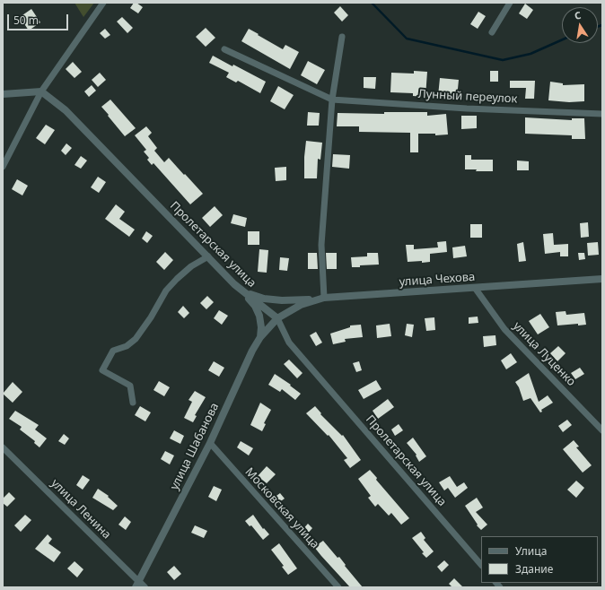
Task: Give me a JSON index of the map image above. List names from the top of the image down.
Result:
{
  "streets": {
    "street": [
      "Лунный переулок",
      "Пролетарская улица",
      "улица Чехова",
      "улица Луценко",
      "улица Шабанова",
      "Московская улица",
      "улица Ленина"
    ]
  },
  "crossings": [
    ["Пролетарская улица", "улица Чехова"],
    ["Пролетарская улица", "улица Шабанова"],
    ["улица Чехова", "улица Луценко"],
    ["улица Чехова", "улица Шабанова"],
    ["улица Шабанова", "Московская улица"],
    ["улица Шабанова", "улица Ленина"]
  ],
  "legend": ["Улица", "Здание"],
  "scale_bar": "50 m",
  "north": "top"
}
